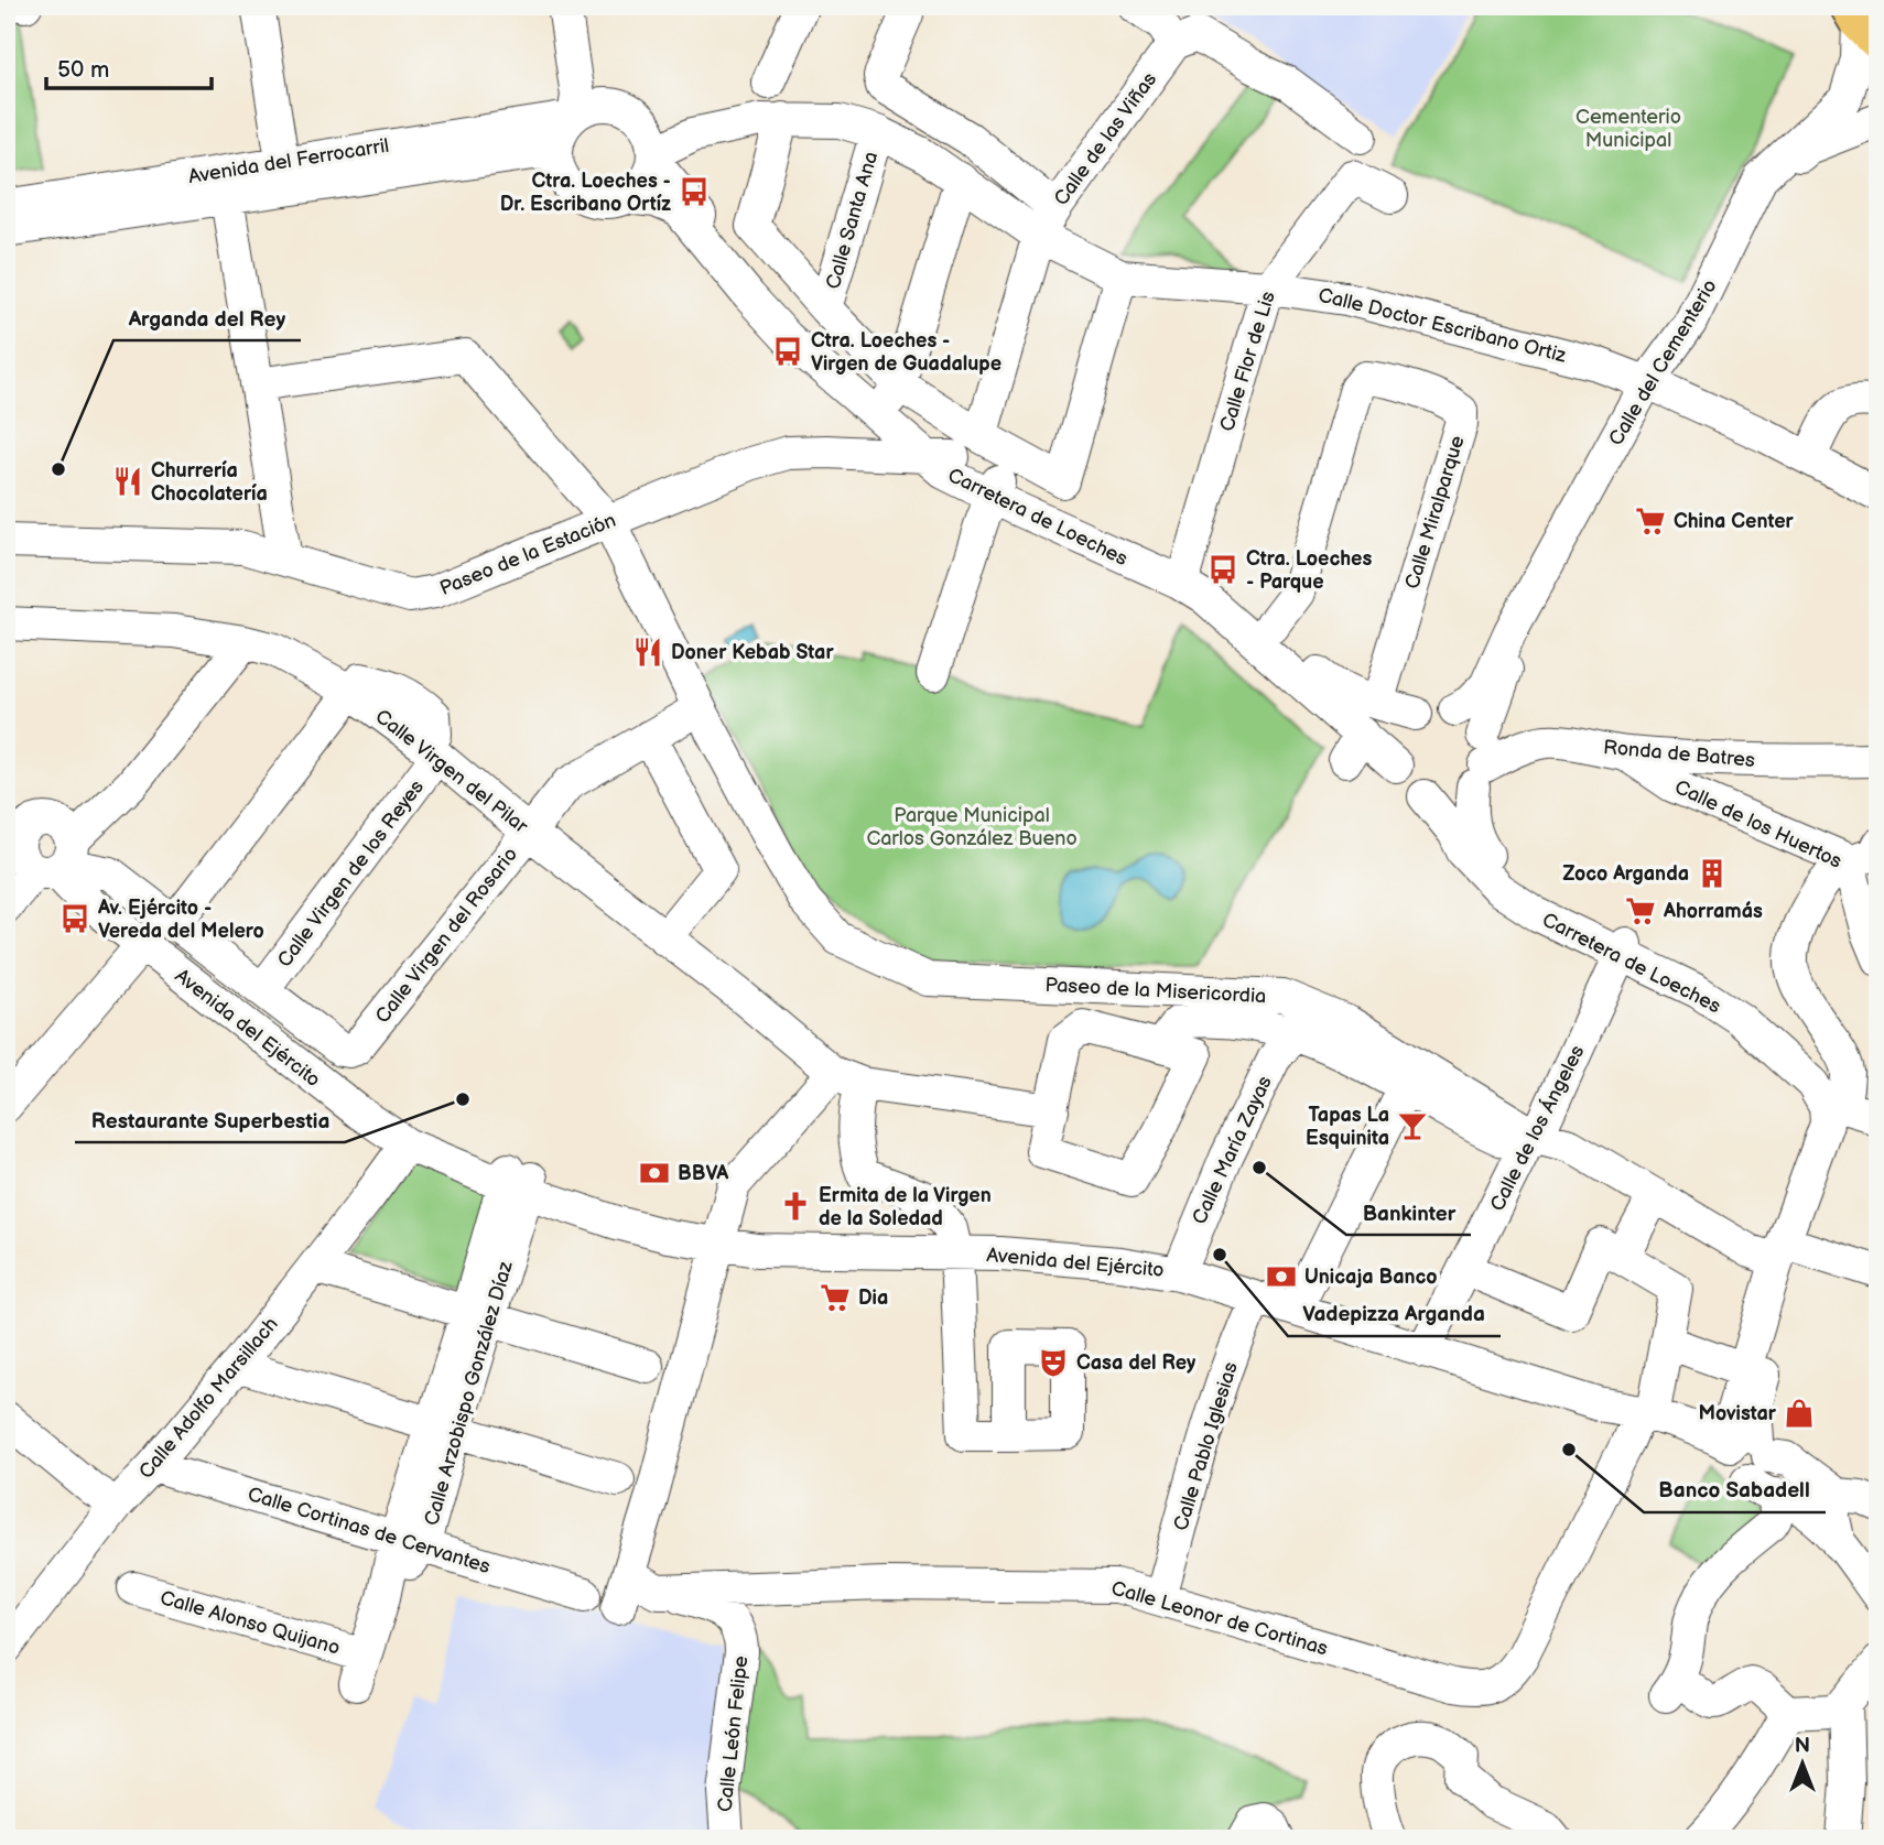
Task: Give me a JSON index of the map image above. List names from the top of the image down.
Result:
{
  "streets": {
    "street": [
      "Calle de las Viñas",
      "Avenida del Ferrocarril",
      "Calle Santa Ana",
      "Calle Doctor Escribano Ortiz",
      "Calle Flor de Lis",
      "Calle del Cementerio",
      "Calle Miralparque",
      "Carretera de Loeches",
      "Paseo de la Estación",
      "Ronda de Batres",
      "Calle Virgen del Pilar",
      "Calle de los Huertos",
      "Calle Virgen de los Reyes",
      "Calle Virgen del Rosario",
      "Paseo de la Misericordia",
      "Avenida del Ejército",
      "Calle de los Ángeles",
      "Calle María Zayas",
      "Calle Arzobispo González Díaz",
      "Calle Adolfo Marsillach",
      "Calle Pablo Iglesias",
      "Calle Cortinas de Cervantes",
      "Calle Leonor de Cortinas",
      "Calle Alonso Quijano",
      "Calle León Felipe"
    ]
  },
  "crossings": [
    ["Calle de las Viñas", "Calle Doctor Escribano Ortiz"],
    ["Calle de las Viñas", "Carretera de Loeches"],
    ["Avenida del Ferrocarril", "Calle Doctor Escribano Ortiz"],
    ["Avenida del Ferrocarril", "Carretera de Loeches"],
    ["Calle Santa Ana", "Calle Doctor Escribano Ortiz"],
    ["Calle Santa Ana", "Carretera de Loeches"],
    ["Calle Doctor Escribano Ortiz", "Calle Flor de Lis"],
    ["Calle Doctor Escribano Ortiz", "Calle del Cementerio"],
    ["Calle Doctor Escribano Ortiz", "Carretera de Loeches"],
    ["Calle Flor de Lis", "Carretera de Loeches"],
    ["Calle del Cementerio", "Carretera de Loeches"],
    ["Calle del Cementerio", "Ronda de Batres"],
    ["Calle Miralparque", "Carretera de Loeches"],
    ["Carretera de Loeches", "Paseo de la Estación"],
    ["Carretera de Loeches", "Ronda de Batres"],
    ["Carretera de Loeches", "Paseo de la Misericordia"],
    ["Carretera de Loeches", "Avenida del Ejército"],
    ["Carretera de Loeches", "Calle de los Ángeles"],
    ["Paseo de la Estación", "Paseo de la Misericordia"],
    ["Ronda de Batres", "Calle de los Huertos"],
    ["Calle Virgen del Pilar", "Calle Virgen de los Reyes"],
    ["Calle Virgen del Pilar", "Calle Virgen del Rosario"],
    ["Calle Virgen de los Reyes", "Calle Virgen del Rosario"],
    ["Calle Virgen del Rosario", "Paseo de la Misericordia"],
    ["Paseo de la Misericordia", "Calle de los Ángeles"],
    ["Paseo de la Misericordia", "Calle María Zayas"],
    ["Avenida del Ejército", "Calle de los Ángeles"],
    ["Avenida del Ejército", "Calle María Zayas"],
    ["Avenida del Ejército", "Calle Arzobispo González Díaz"],
    ["Avenida del Ejército", "Calle Adolfo Marsillach"],
    ["Avenida del Ejército", "Calle Pablo Iglesias"],
    ["Avenida del Ejército", "Calle Leonor de Cortinas"],
    ["Calle Arzobispo González Díaz", "Calle Cortinas de Cervantes"],
    ["Calle Arzobispo González Díaz", "Calle Alonso Quijano"],
    ["Calle Adolfo Marsillach", "Calle Cortinas de Cervantes"],
    ["Calle Pablo Iglesias", "Calle Leonor de Cortinas"],
    ["Calle Leonor de Cortinas", "Calle León Felipe"]
  ],
  "parks": ["Cementerio Municipal", "Parque Municipal Carlos González Bueno"],
  "places": {
    "bus stop": [
      "Ctra. Loeches - Dr. Escribano Ortíz",
      "Ctra. Loeches - Virgen de Guadalupe",
      "Ctra. Loeches - Parque",
      "Av. Ejército - Vereda del Melero"
    ],
    "other": [
      "Arganda del Rey",
      "Restaurante Superbestia",
      "Bankinter",
      "Vadepizza Arganda",
      "Banco Sabadell"
    ],
    "restaurant": ["Churrería Chocolatería", "Doner Kebab Star"],
    "supermarket": ["China Center", "Ahorramás", "Dia"],
    "building": ["Zoco Arganda"],
    "bar": ["Tapas La Esquinita"],
    "bank": ["BBVA", "Unicaja Banco"],
    "church": ["Ermita de la Virgen de la Soledad"],
    "theatre": ["Casa del Rey"],
    "shop": ["Movistar"]
  },
  "scale_bar": "50 m",
  "north": "top"
}
